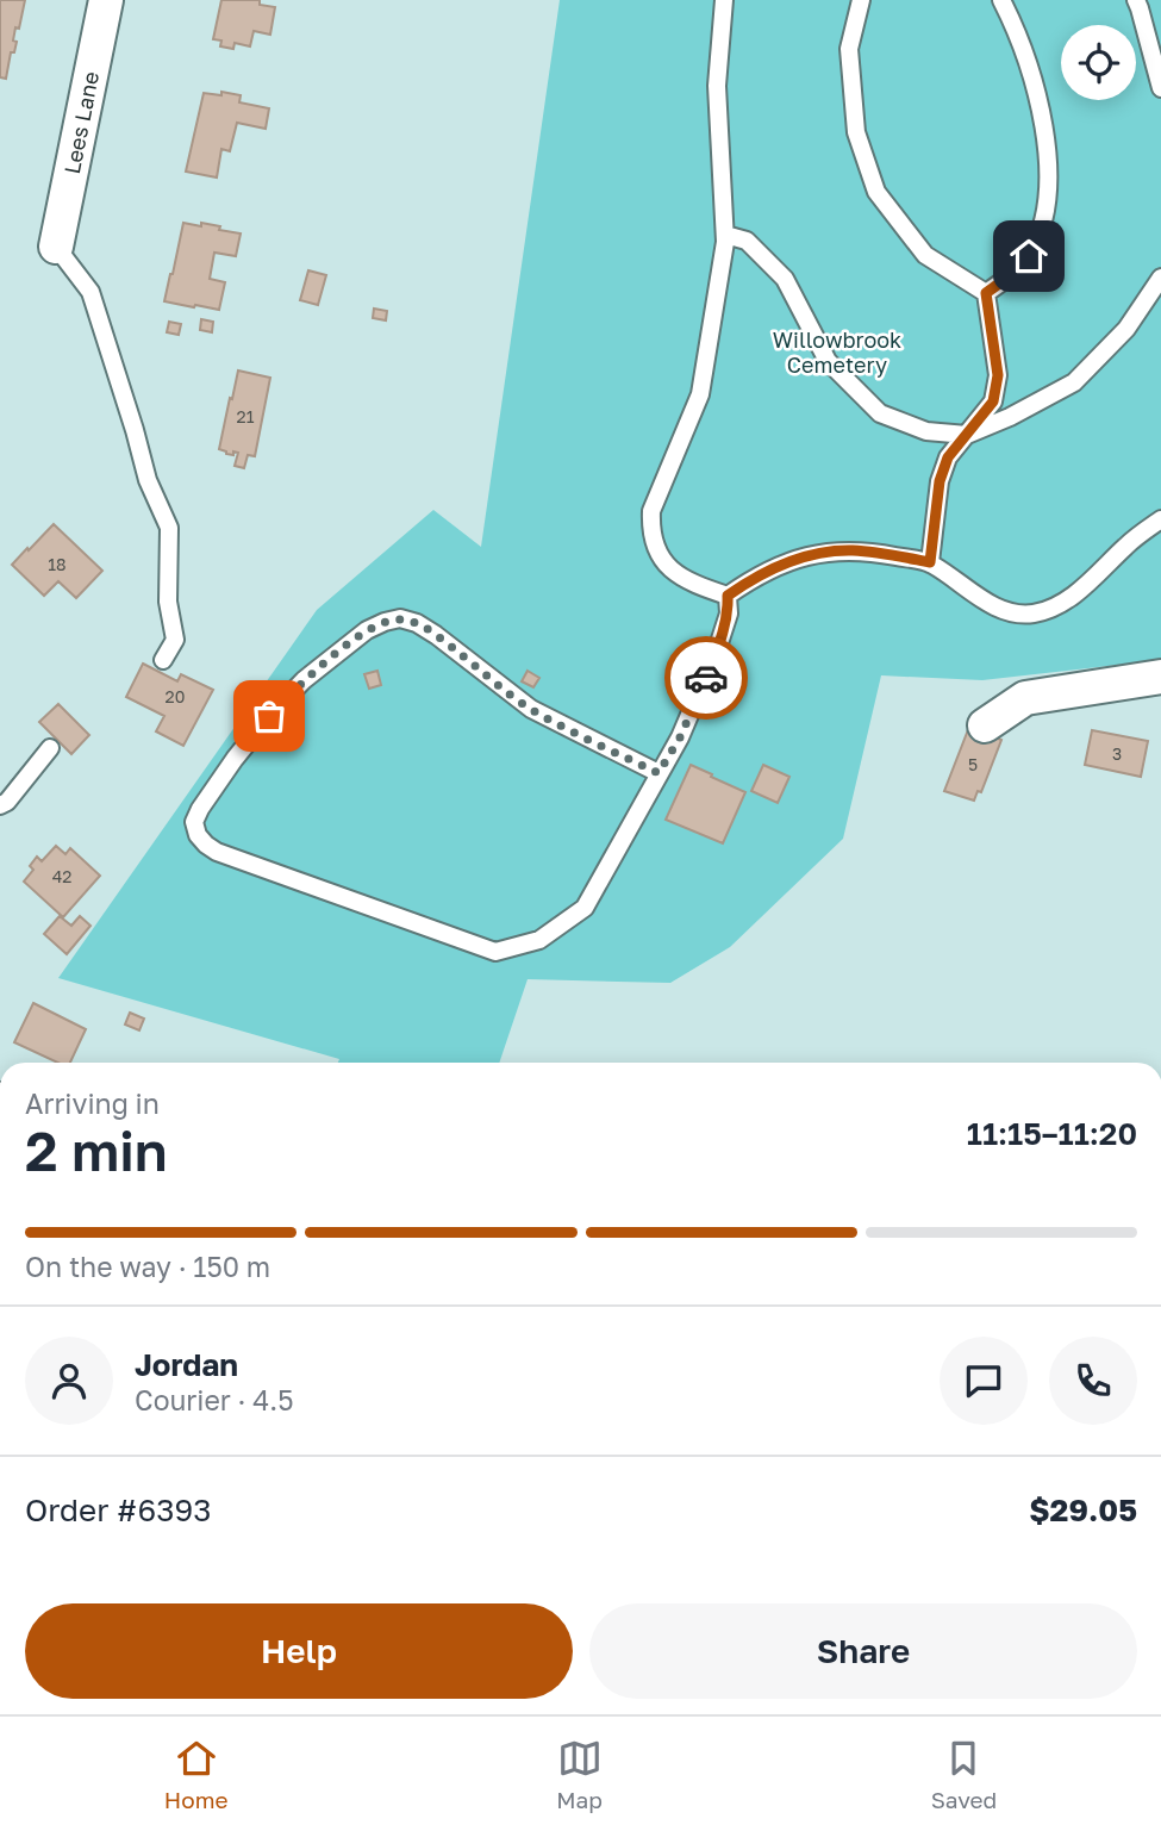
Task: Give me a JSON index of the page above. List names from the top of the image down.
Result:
{
  "streets": {
    "street": ["Lees Lane"]
  },
  "parks": ["Willowbrook Cemetery"],
  "house_numbers": [
    "21",
    "18",
    "20",
    "3",
    "5",
    "42"
  ],
  "page": {
    "heading": ["2 min", "Arriving in", "11:15–11:20"],
    "panel": [
      "Jordan",
      "Courier · 4.5",
      "Order #6393",
      "$29.05"
    ],
    "bar": "On the way · 150 m",
    "buttons": ["Help", "Share"],
    "tabs": ["Home", "Map", "Saved"]
  }
}
